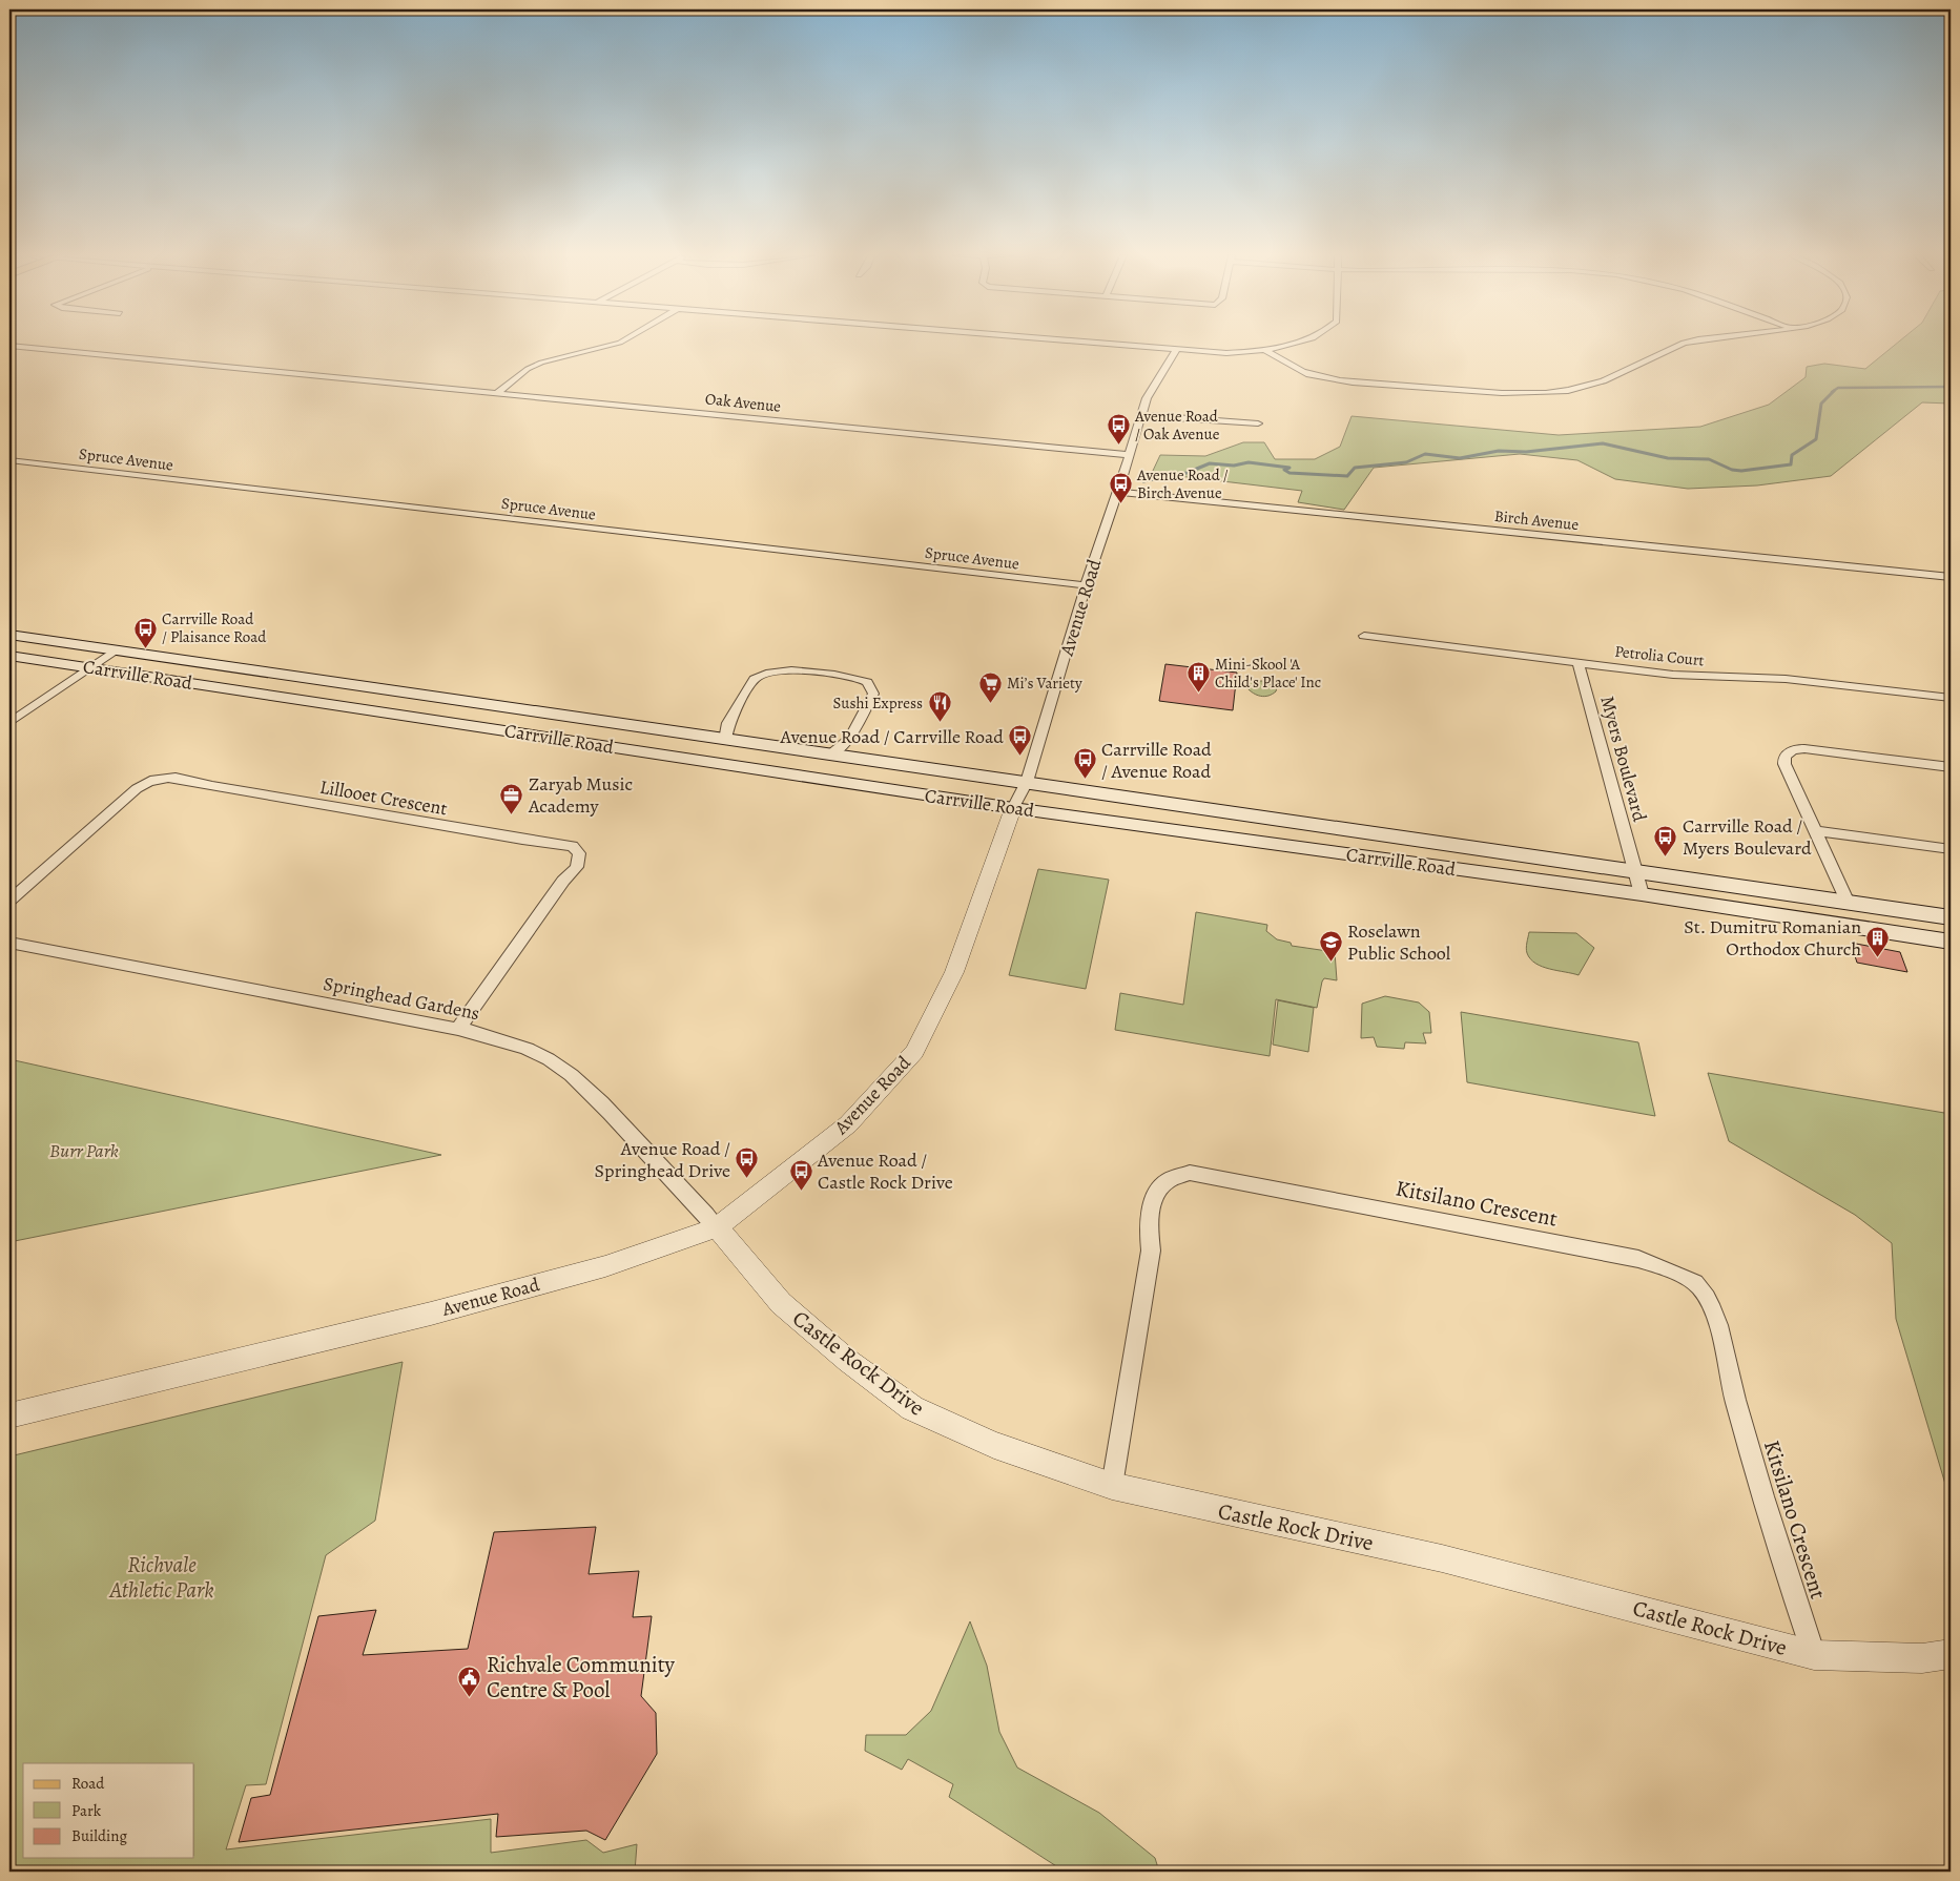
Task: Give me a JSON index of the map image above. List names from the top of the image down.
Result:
{
  "streets": {
    "main road": ["Carrville Road"],
    "street": [
      "Oak Avenue",
      "Spruce Avenue",
      "Birch Avenue",
      "Avenue Road",
      "Petrolia Court",
      "Myers Boulevard",
      "Lillooet Crescent",
      "Springhead Gardens",
      "Kitsilano Crescent",
      "Castle Rock Drive"
    ]
  },
  "crossings": [
    ["Oak Avenue", "Avenue Road"],
    ["Spruce Avenue", "Avenue Road"],
    ["Birch Avenue", "Avenue Road"],
    ["Avenue Road", "Carrville Road"],
    ["Avenue Road", "Springhead Gardens"],
    ["Avenue Road", "Castle Rock Drive"],
    ["Petrolia Court", "Myers Boulevard"],
    ["Carrville Road", "Myers Boulevard"],
    ["Lillooet Crescent", "Springhead Gardens"],
    ["Springhead Gardens", "Castle Rock Drive"],
    ["Kitsilano Crescent", "Castle Rock Drive"]
  ],
  "parks": ["Burr Park", "Richvale Athletic Park"],
  "places": {
    "bus stop": [
      "Avenue Road / Oak Avenue",
      "Avenue Road / Birch Avenue",
      "Carrville Road / Plaisance Road",
      "Avenue Road / Carrville Road",
      "Carrville Road / Avenue Road",
      "Carrville Road / Myers Boulevard",
      "Avenue Road / Springhead Drive",
      "Avenue Road / Castle Rock Drive"
    ],
    "building": ["Mini-Skool 'A Child's Place' Inc", "St. Dumitru Romanian Orthodox Church"],
    "supermarket": ["Mi’s Variety"],
    "restaurant": ["Sushi Express"],
    "office": ["Zaryab Music Academy"],
    "school or university": ["Roselawn Public School"],
    "public building": ["Richvale Community Centre & Pool"]
  },
  "legend": ["Road", "Park", "Building"]
}
